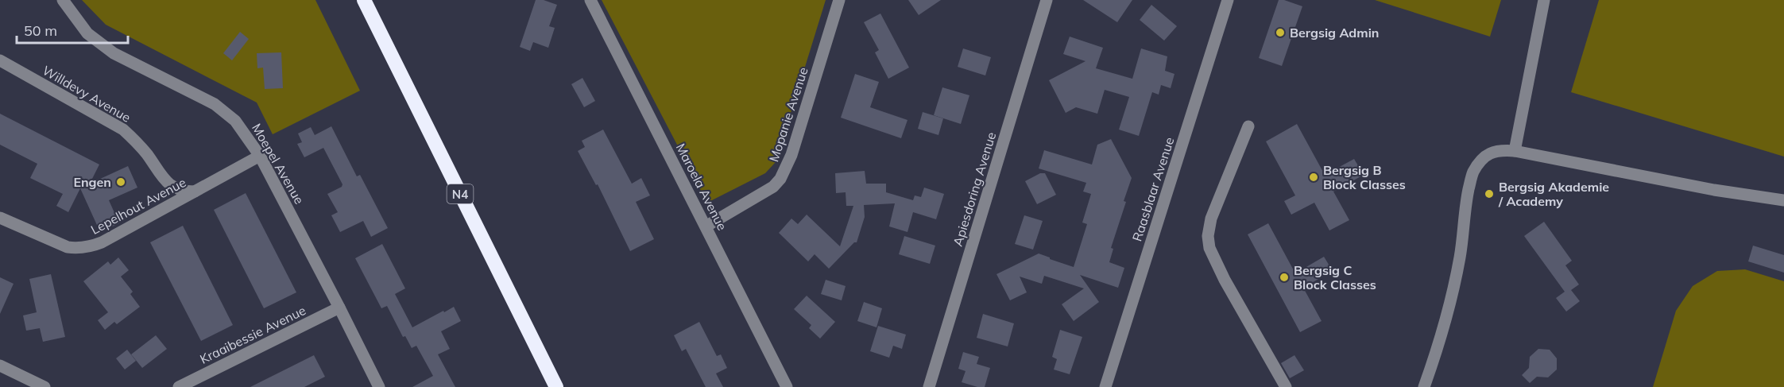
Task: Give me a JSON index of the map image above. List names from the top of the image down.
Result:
{
  "streets": {
    "highway": ["N4"],
    "street": [
      "Willdevy Avenue",
      "Mopanie Avenue",
      "Moepel Avenue",
      "Maroela Avenue",
      "Apiesdoring Avenue",
      "Raasblaar Avenue",
      "Lepelhout Avenue",
      "Kraaibessie Avenue"
    ]
  },
  "crossings": [
    ["Willdevy Avenue", "Lepelhout Avenue"],
    ["Mopanie Avenue", "Maroela Avenue"],
    ["Moepel Avenue", "Lepelhout Avenue"],
    ["Moepel Avenue", "Kraaibessie Avenue"]
  ],
  "places": [
    "Bergsig Admin",
    "Bergsig B Block Classes",
    "Engen",
    "Bergsig Akademie / Academy",
    "Bergsig C Block Classes"
  ],
  "scale_bar": "50 m"
}
